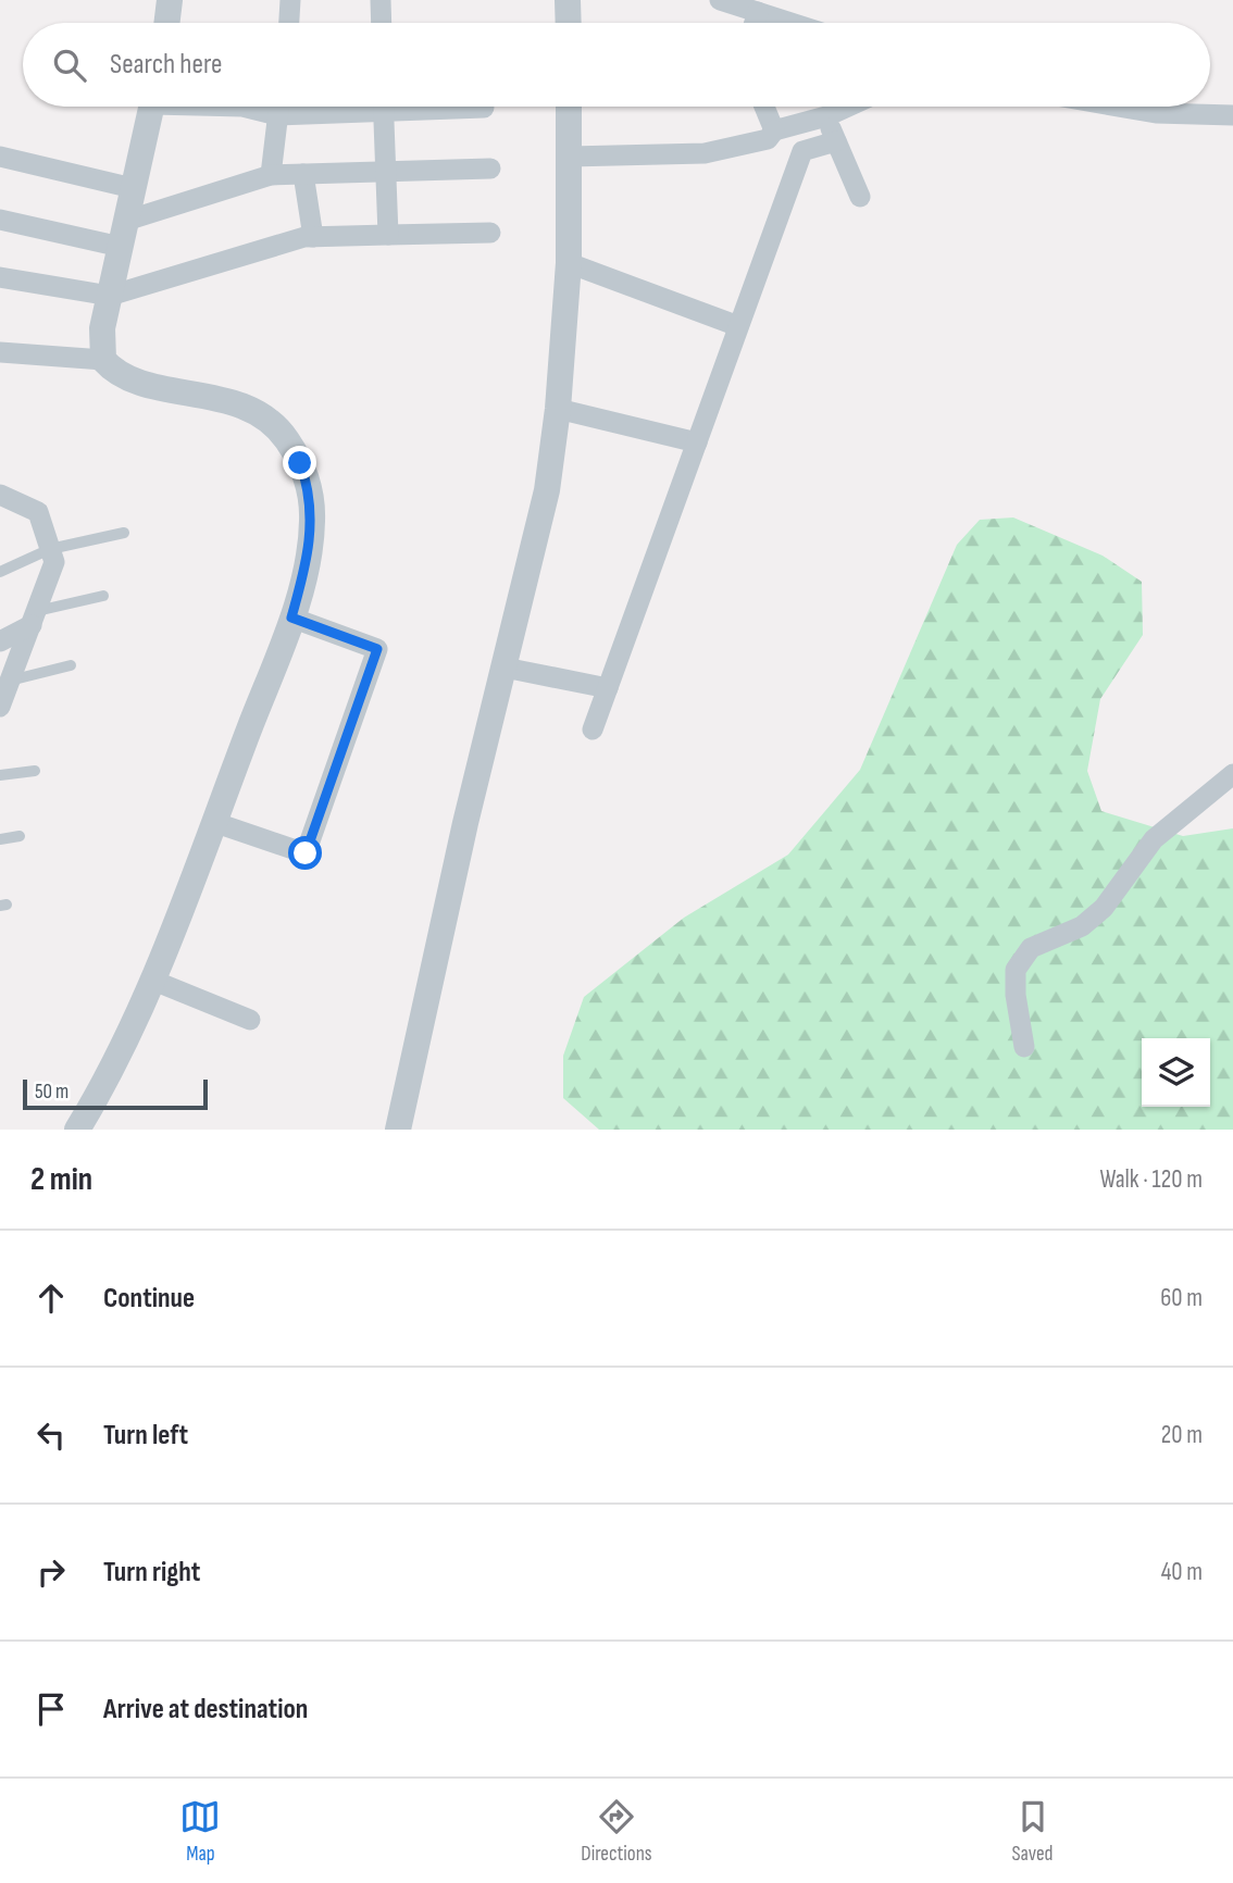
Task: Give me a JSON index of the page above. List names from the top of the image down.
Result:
{
  "scale_bar": "50 m",
  "page": {
    "search": "Search here",
    "scale": "50 m",
    "heading": ["2 min", "Walk · 120 m"],
    "list": [
      ["Continue", "60 m"],
      ["Turn left", "20 m"],
      ["Turn right", "40 m"],
      "Arrive at destination"
    ],
    "nav": ["Map", "Directions", "Saved"]
  }
}
